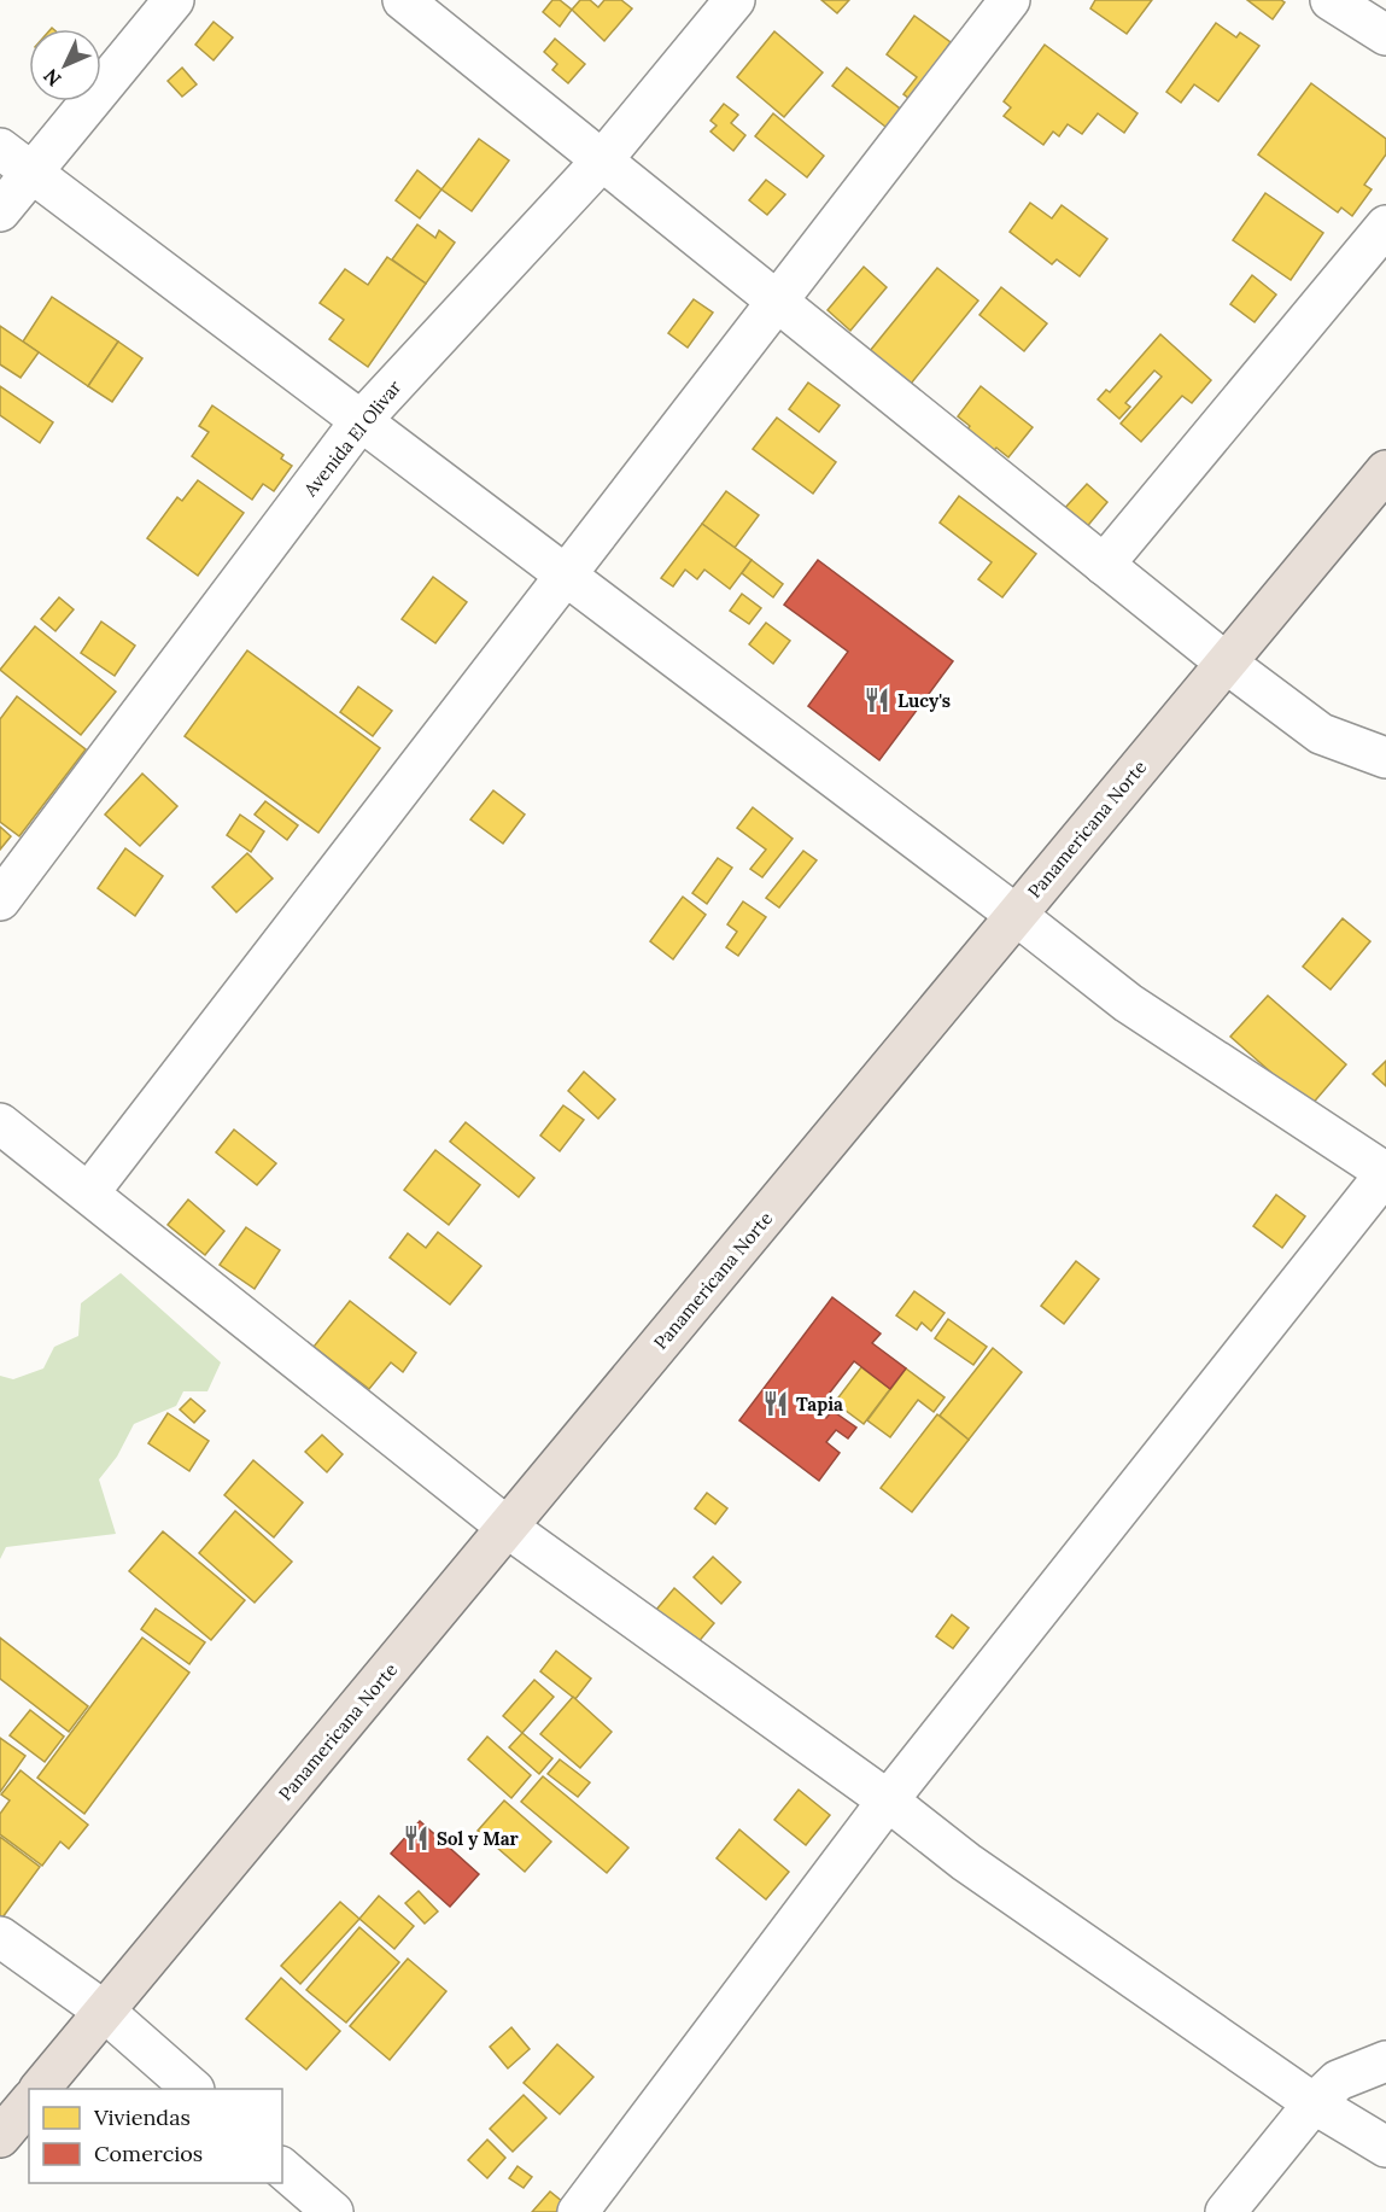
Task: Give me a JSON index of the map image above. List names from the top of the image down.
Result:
{
  "streets": {
    "highway": ["Panamericana Norte"],
    "street": ["Avenida El Olivar"]
  },
  "places": {
    "restaurant": ["Lucy's", "Tapia", "Sol y Mar"]
  },
  "legend": ["Viviendas", "Comercios"],
  "north": "bottom left"
}
